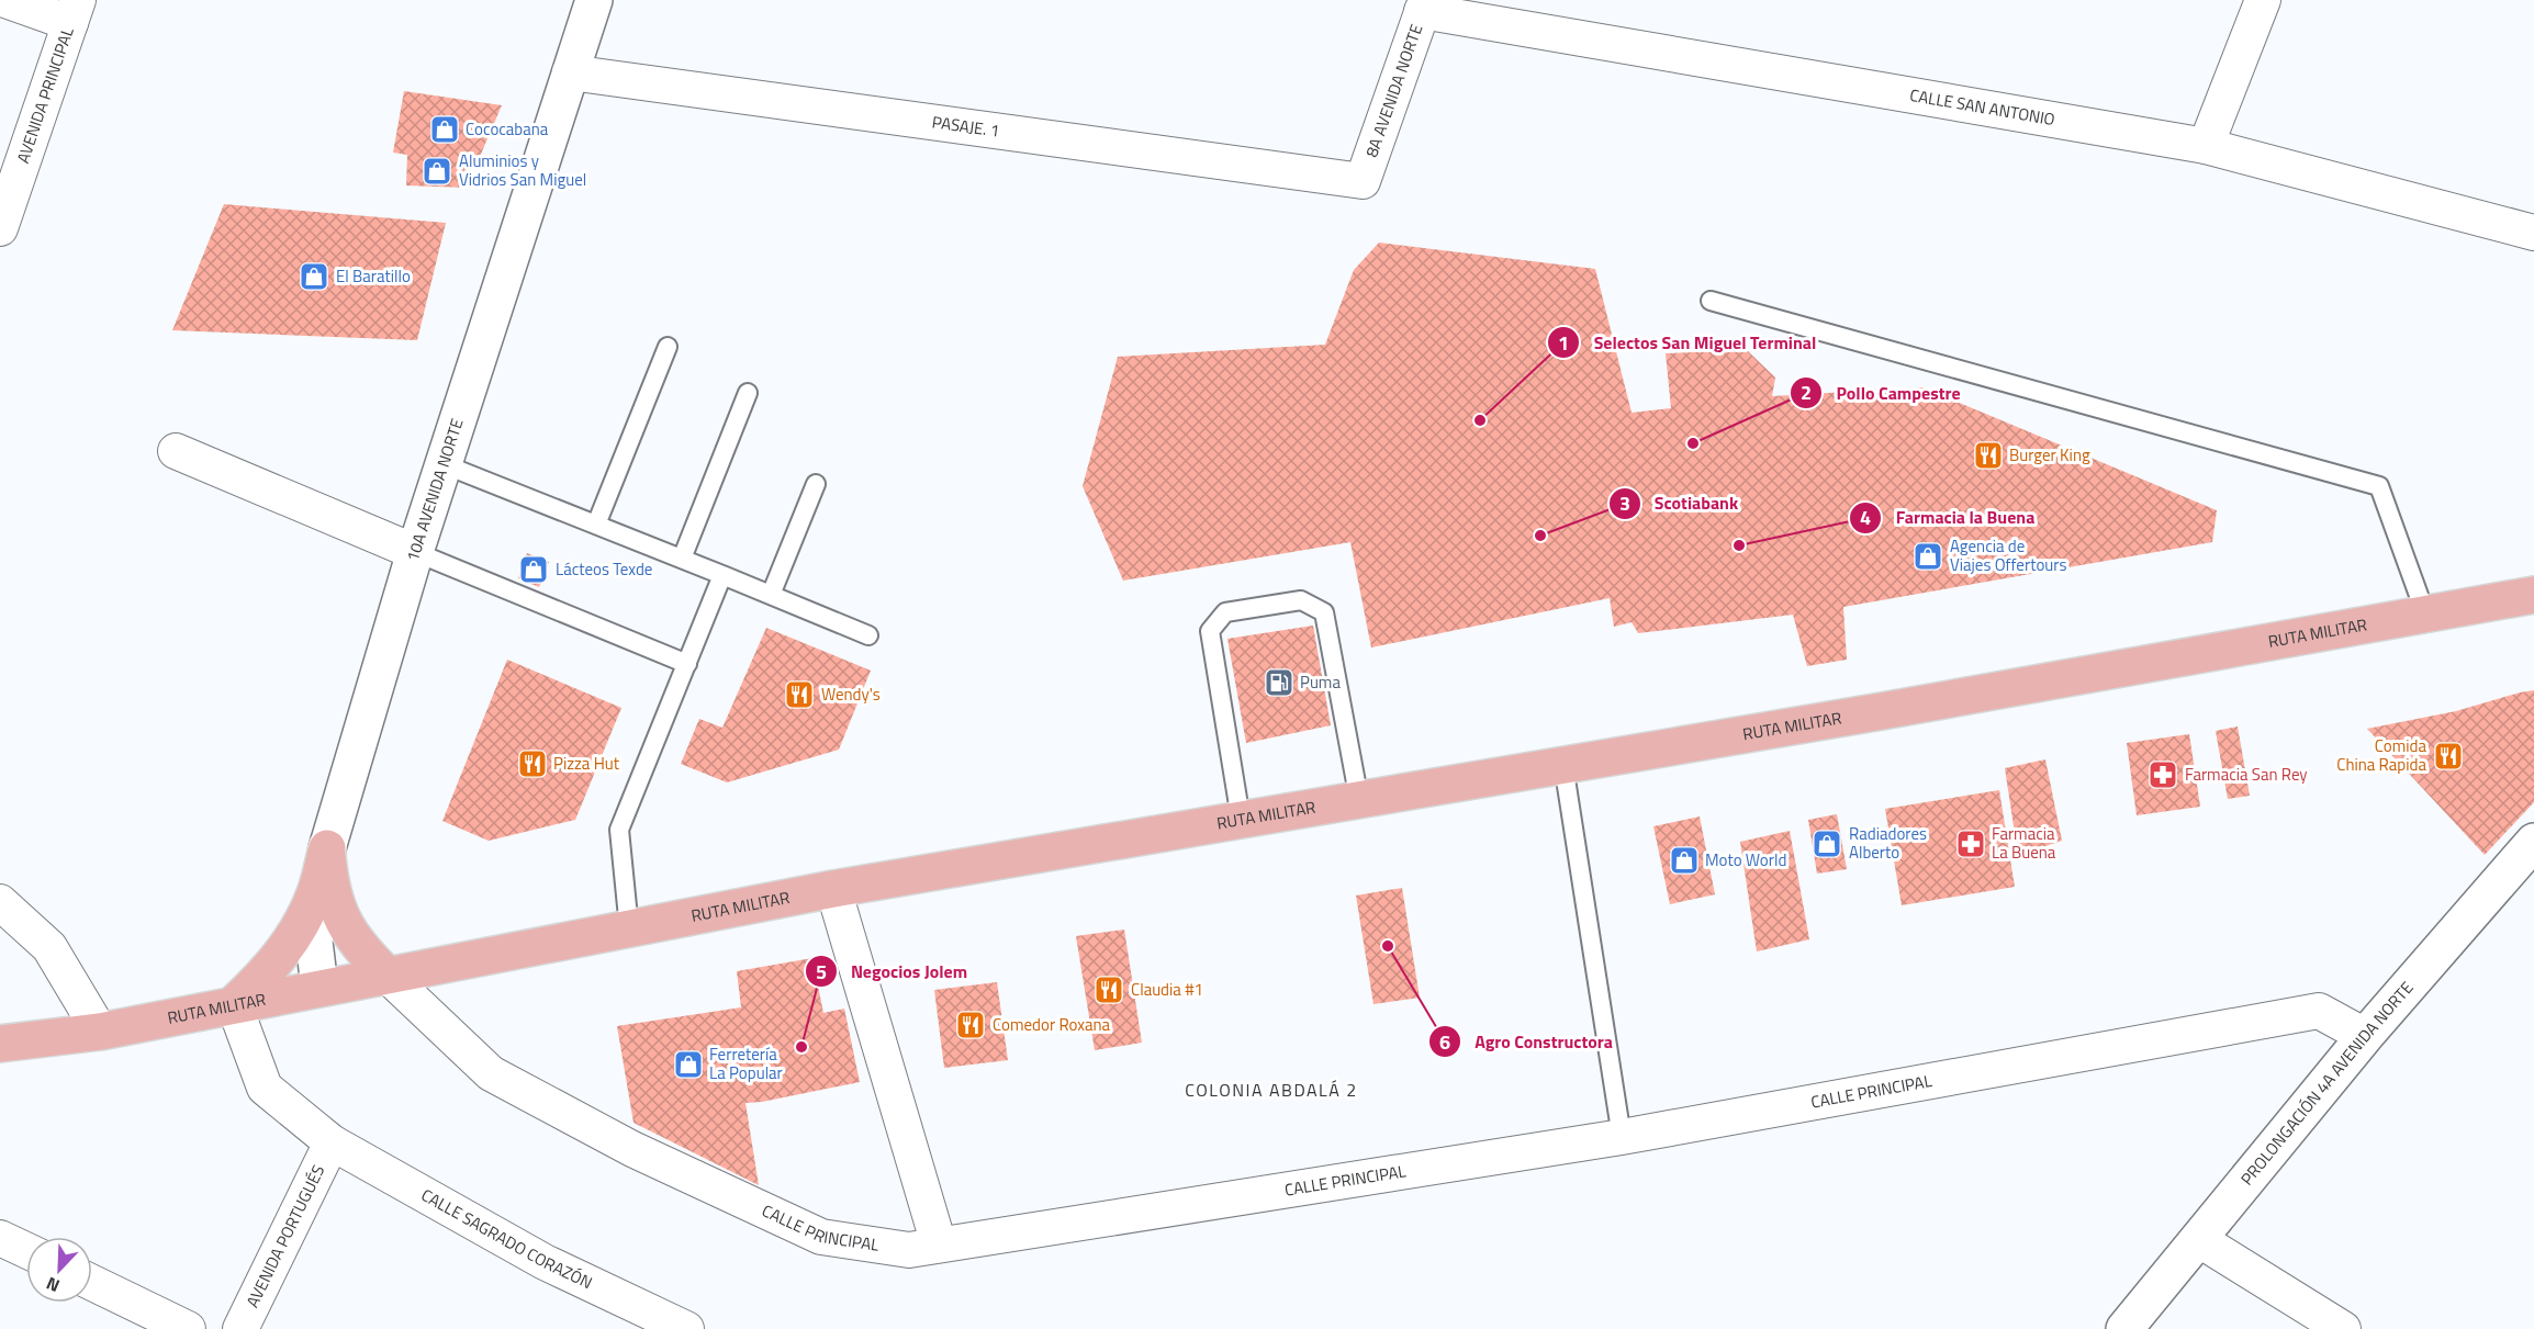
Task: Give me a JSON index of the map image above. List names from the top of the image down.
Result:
{
  "streets": {
    "main road": ["RUTA MILITAR"],
    "street": [
      "8A AVENIDA NORTE",
      "AVENIDA PRINCIPAL",
      "CALLE SAN ANTONIO",
      "PASAJE. 1",
      "10A AVENIDA NORTE",
      "PROLONGACIÓN 4A AVENIDA NORTE",
      "CALLE PRINCIPAL",
      "AVENIDA PORTUGUÉS",
      "CALLE SAGRADO CORAZÓN"
    ]
  },
  "crossings": [
    ["8A AVENIDA NORTE", "CALLE SAN ANTONIO"],
    ["8A AVENIDA NORTE", "PASAJE. 1"],
    ["PASAJE. 1", "10A AVENIDA NORTE"],
    ["10A AVENIDA NORTE", "RUTA MILITAR"],
    ["RUTA MILITAR", "CALLE PRINCIPAL"],
    ["RUTA MILITAR", "CALLE SAGRADO CORAZÓN"],
    ["PROLONGACIÓN 4A AVENIDA NORTE", "CALLE PRINCIPAL"],
    ["AVENIDA PORTUGUÉS", "CALLE SAGRADO CORAZÓN"]
  ],
  "districts": ["COLONIA ABDALÁ 2"],
  "places": {
    "shop": [
      "Cococabana",
      "Aluminios y Vidrios San Miguel",
      "El Baratillo",
      "Agencia de Viajes Offertours",
      "Lácteos Texde",
      "Radiadores Alberto",
      "Moto World",
      "Ferretería La Popular"
    ],
    "other": [
      "Selectos San Miguel Terminal",
      "Pollo Campestre",
      "Scotiabank",
      "Farmacia la Buena",
      "Agro Constructora",
      "Negocios Jolem"
    ],
    "restaurant": [
      "Burger King",
      "Wendy's",
      "Comida China Rapida",
      "Pizza Hut",
      "Claudia #1",
      "Comedor Roxana"
    ],
    "fuel station": ["Puma"],
    "pharmacy": ["Farmacia San Rey", "Farmacia La Buena"]
  },
  "north": "bottom left"
}
